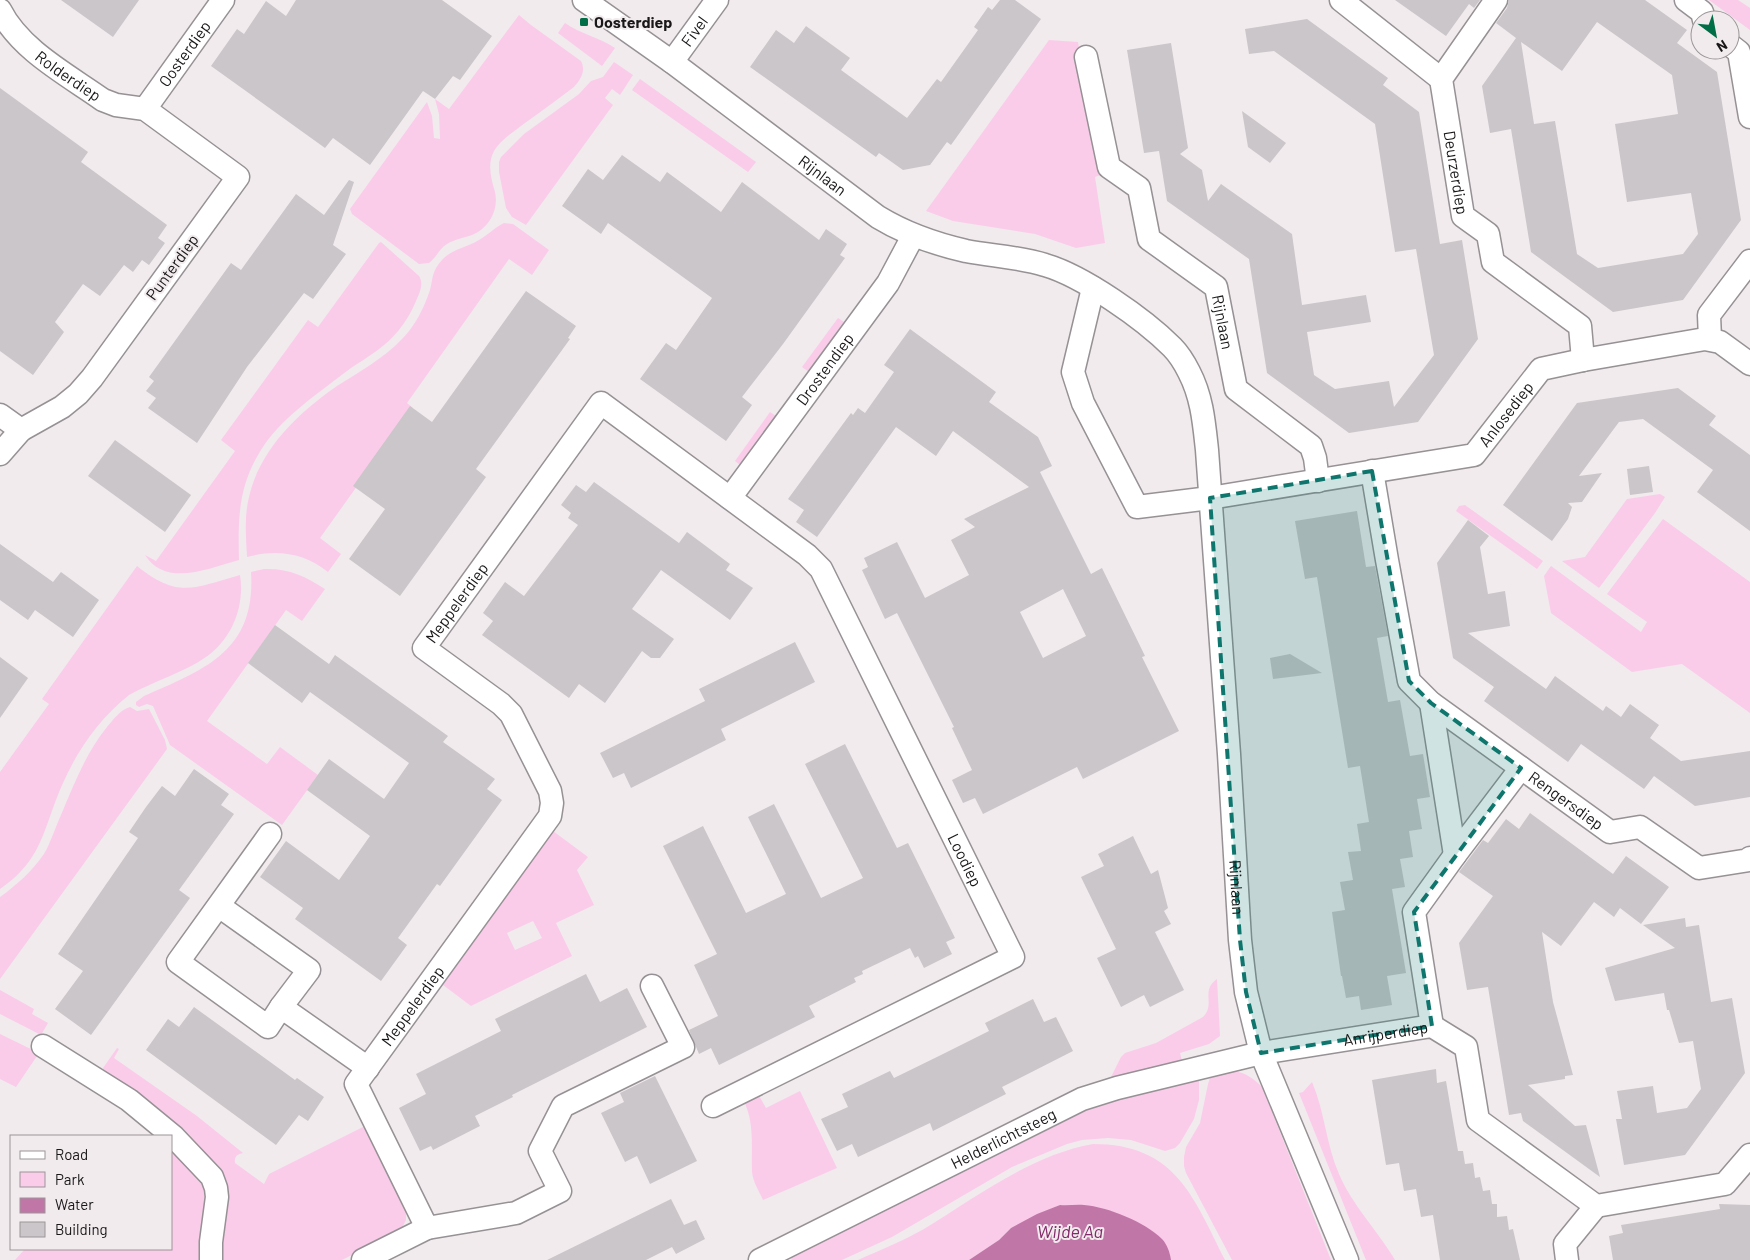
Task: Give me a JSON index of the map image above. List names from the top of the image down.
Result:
{
  "streets": {
    "street": [
      "Fivel",
      "Oosterdiep",
      "Rolderdiep",
      "Deurzerdiep",
      "Rijnlaan",
      "Punterdiep",
      "Drostendiep",
      "Anlosediep",
      "Meppelerdiep",
      "Rengersdiep",
      "Loodiep",
      "Anrijperdiep",
      "Helderlichtsteeg"
    ]
  },
  "crossings": [
    ["Fivel", "Rijnlaan"],
    ["Oosterdiep", "Rolderdiep"],
    ["Oosterdiep", "Punterdiep"],
    ["Rolderdiep", "Punterdiep"],
    ["Deurzerdiep", "Anlosediep"],
    ["Rijnlaan", "Drostendiep"],
    ["Rijnlaan", "Anlosediep"],
    ["Rijnlaan", "Anrijperdiep"],
    ["Rijnlaan", "Helderlichtsteeg"],
    ["Drostendiep", "Meppelerdiep"],
    ["Drostendiep", "Loodiep"],
    ["Anlosediep", "Rengersdiep"],
    ["Meppelerdiep", "Loodiep"],
    ["Rengersdiep", "Anrijperdiep"],
    ["Anrijperdiep", "Helderlichtsteeg"]
  ],
  "water": ["Wijde Aa"],
  "places": {
    "transit": ["Oosterdiep"]
  },
  "legend": [
    "Road",
    "Park",
    "Water",
    "Building"
  ],
  "north": "bottom right"
}
